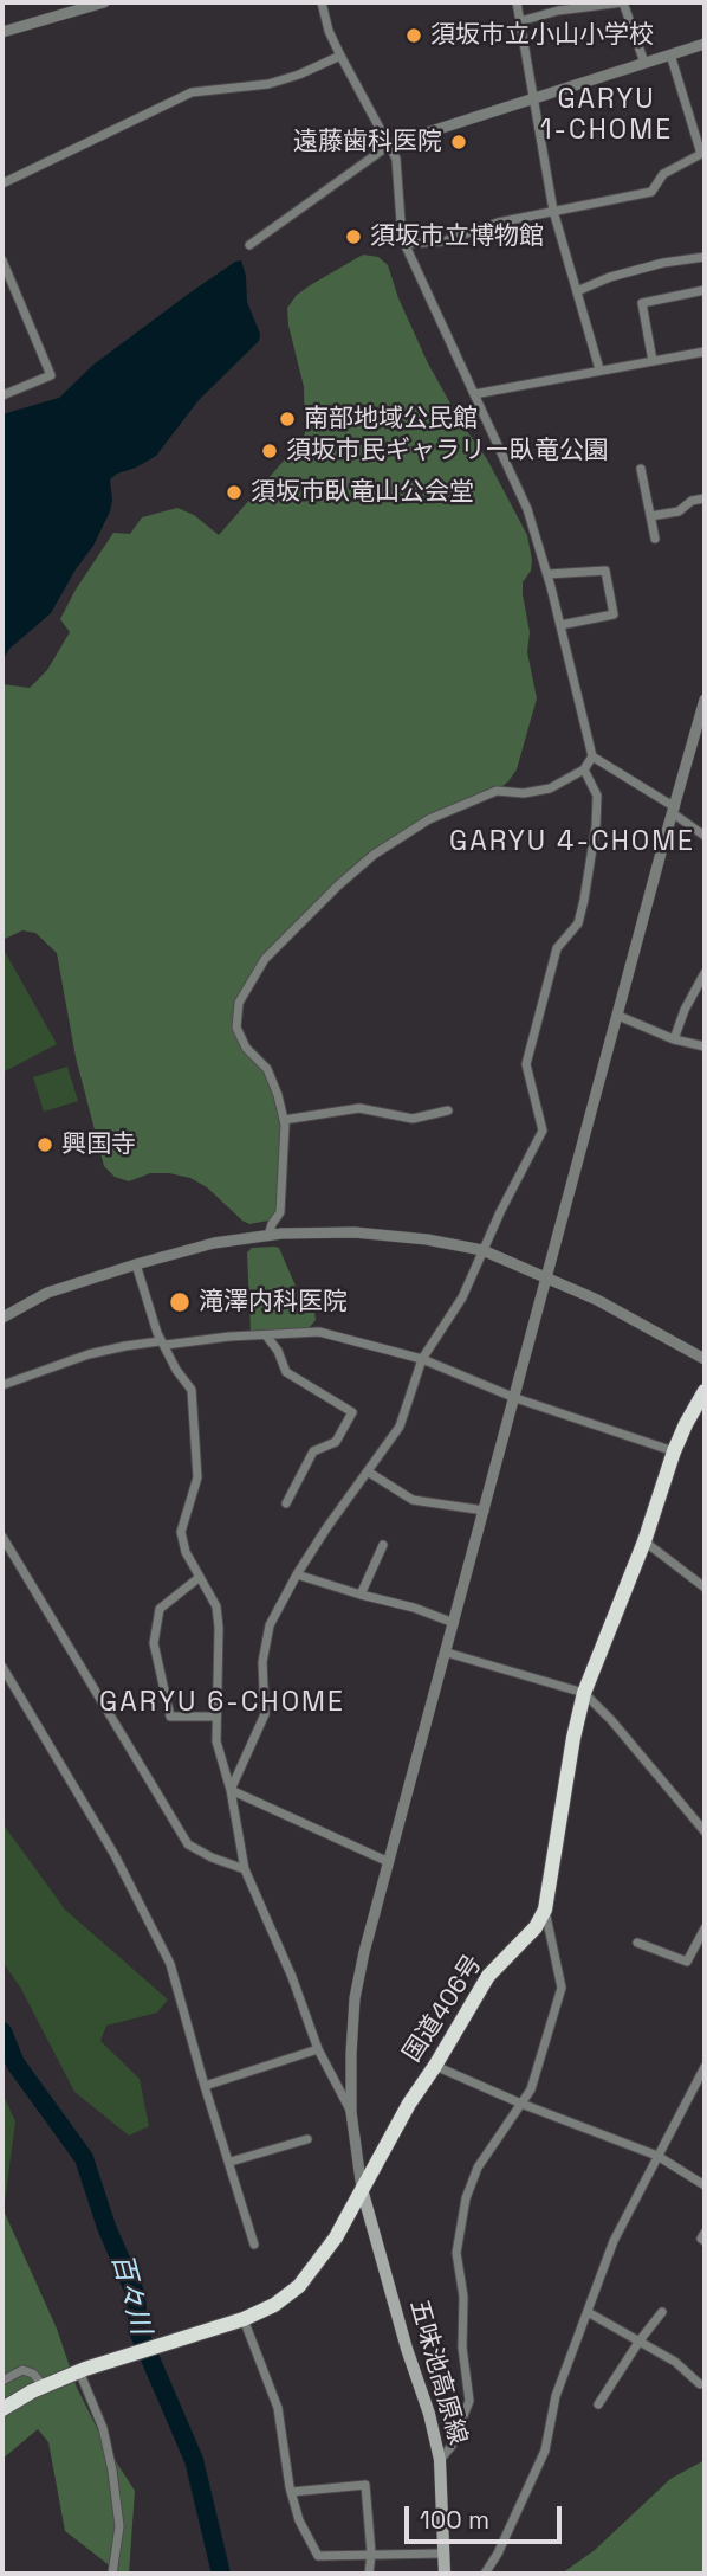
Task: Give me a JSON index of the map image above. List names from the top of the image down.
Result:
{
  "streets": {
    "highway": ["国道406号"],
    "main road": ["五味池高原線"]
  },
  "crossings": [
    ["国道406号", "五味池高原線"]
  ],
  "districts": ["GARYU 1-CHOME", "GARYU 4-CHOME", "GARYU 6-CHOME"],
  "water": ["百々川"],
  "places": [
    "須坂市立小山小学校",
    "遠藤歯科医院",
    "須坂市立博物館",
    "南部地域公民館",
    "須坂市民ギャラリー臥竜公園",
    "須坂市臥竜山公会堂",
    "興国寺",
    "滝澤内科医院"
  ],
  "scale_bar": "100 m"
}
